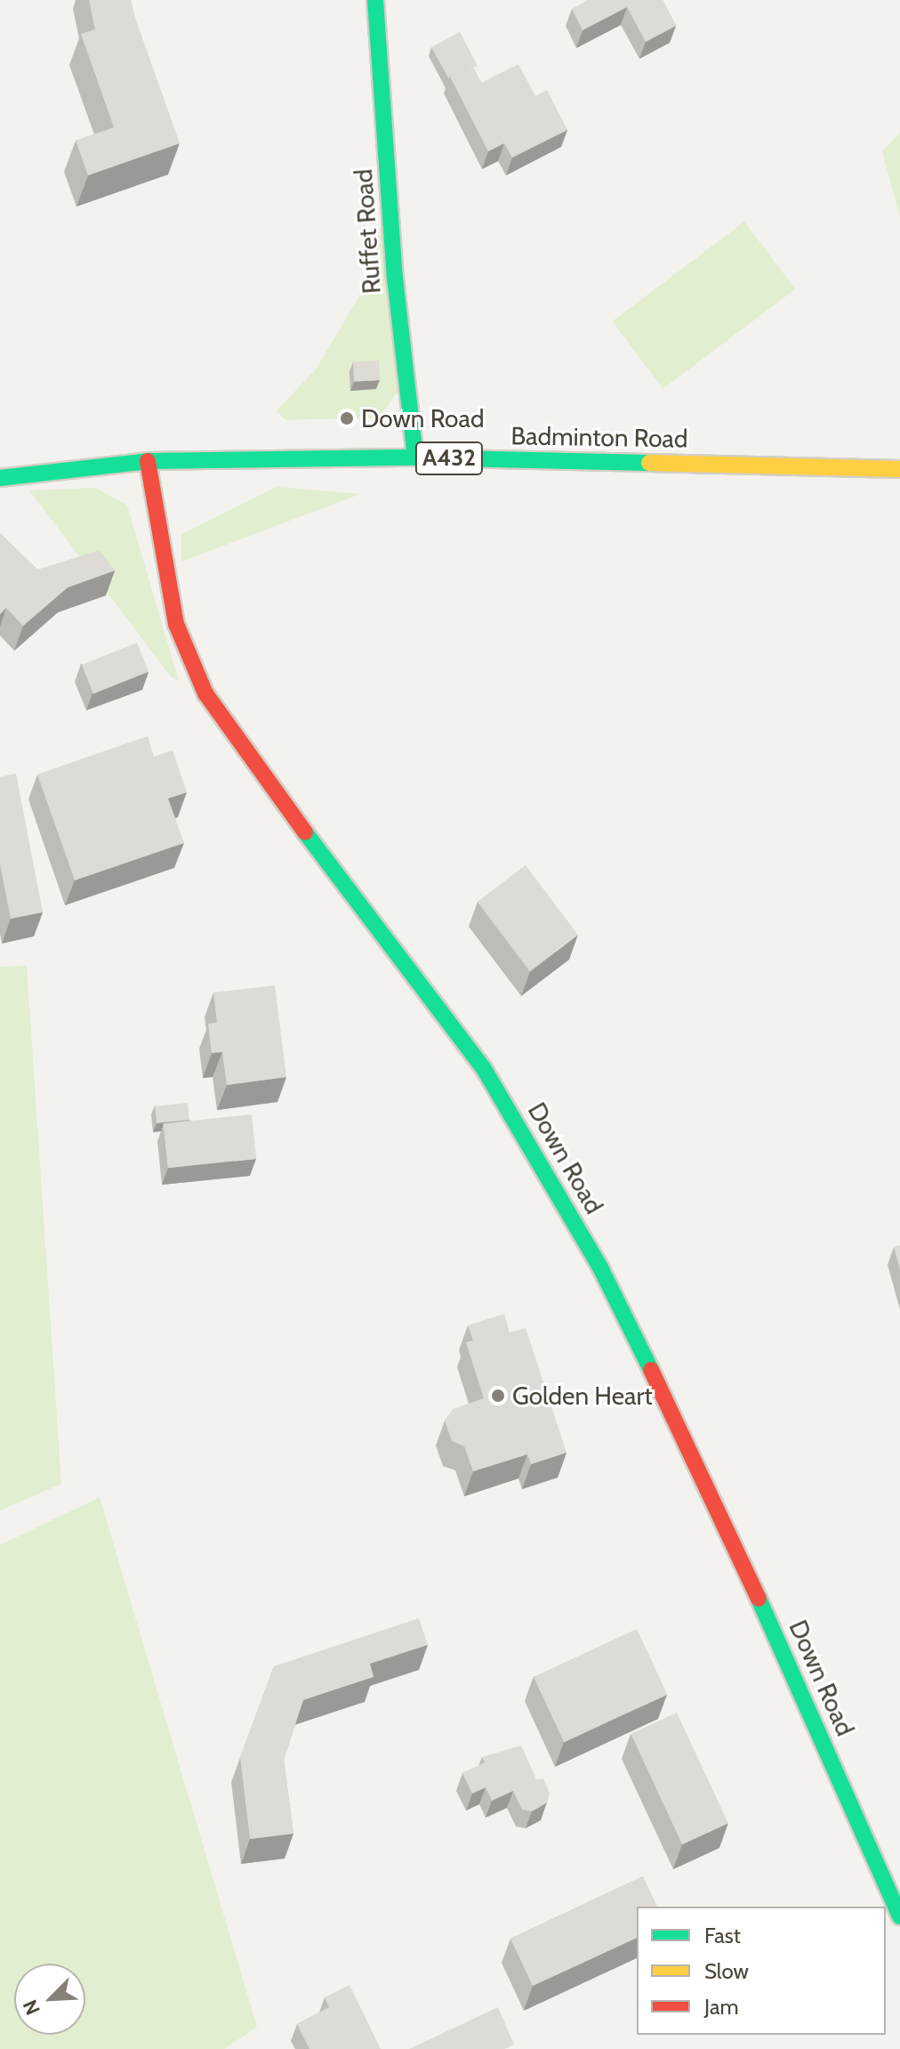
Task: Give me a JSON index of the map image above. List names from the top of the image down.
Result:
{
  "streets": {
    "street": [
      "Ruffet Road",
      "Badminton Road",
      "A432",
      "Down Road"
    ]
  },
  "crossings": [
    ["Ruffet Road", "Badminton Road"],
    ["Badminton Road", "Down Road"]
  ],
  "places": ["Down Road", "Golden Heart"],
  "legend": ["Fast", "Slow", "Jam"],
  "north": "bottom left"
}
